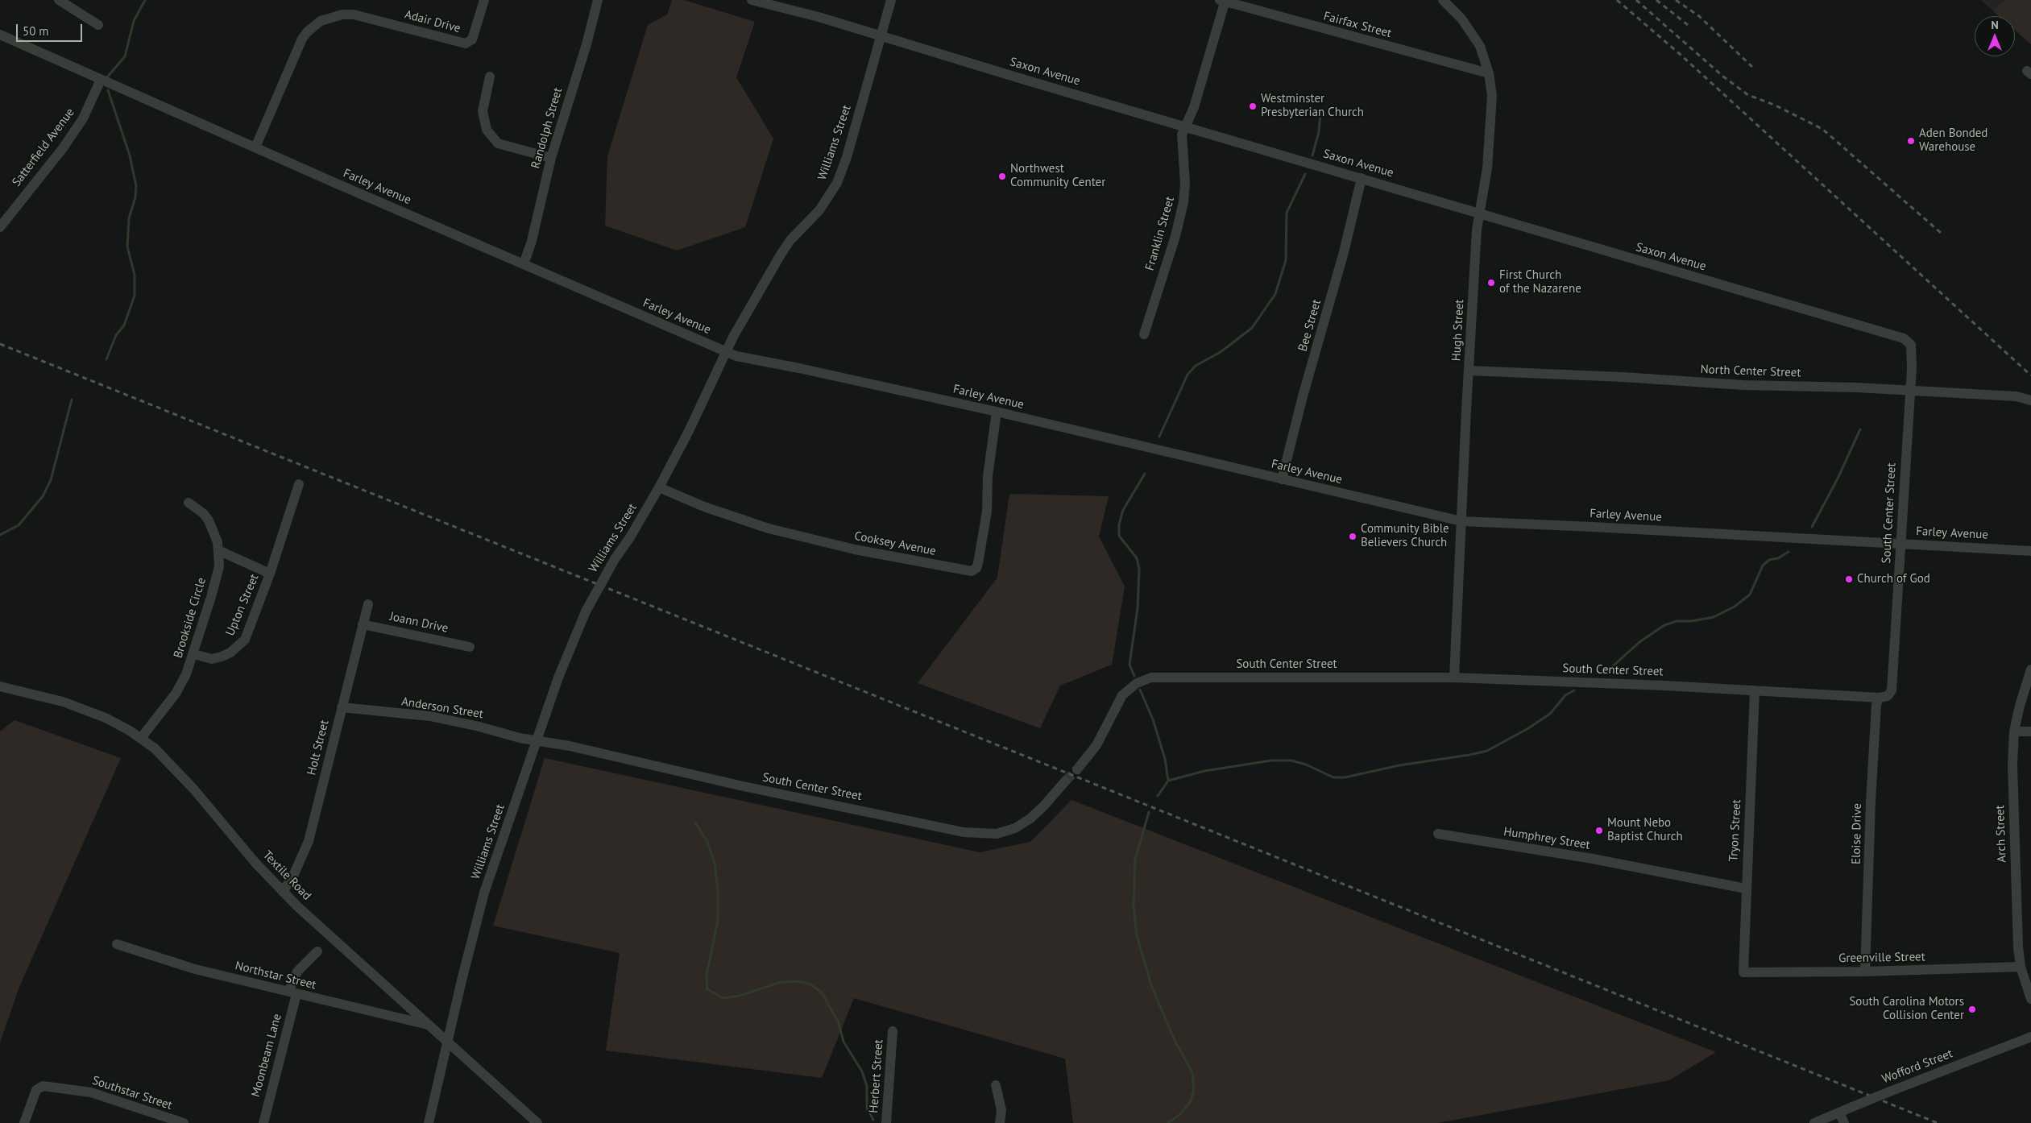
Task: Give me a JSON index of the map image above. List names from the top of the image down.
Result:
{
  "streets": {
    "street": [
      "Adair Drive",
      "Fairfax Street",
      "Saxon Avenue",
      "Randolph Street",
      "Williams Street",
      "Satterfield Avenue",
      "Farley Avenue",
      "Franklin Street",
      "Bee Street",
      "Hugh Street",
      "North Center Street",
      "South Center Street",
      "Cooksey Avenue",
      "Upton Street",
      "Brookside Circle",
      "Joann Drive",
      "Anderson Street",
      "Holt Street",
      "Tryon Street",
      "Eloise Drive",
      "Arch Street",
      "Humphrey Street",
      "Textile Road",
      "Greenville Street",
      "Northstar Street",
      "Moonbeam Lane",
      "Wofford Street",
      "Herbert Street",
      "Southstar Street"
    ]
  },
  "crossings": [
    ["Adair Drive", "Farley Avenue"],
    ["Fairfax Street", "Franklin Street"],
    ["Fairfax Street", "Hugh Street"],
    ["Saxon Avenue", "Williams Street"],
    ["Saxon Avenue", "Franklin Street"],
    ["Saxon Avenue", "Bee Street"],
    ["Saxon Avenue", "Hugh Street"],
    ["Saxon Avenue", "North Center Street"],
    ["Saxon Avenue", "South Center Street"],
    ["Randolph Street", "Farley Avenue"],
    ["Williams Street", "Farley Avenue"],
    ["Williams Street", "South Center Street"],
    ["Williams Street", "Cooksey Avenue"],
    ["Williams Street", "Anderson Street"],
    ["Williams Street", "Textile Road"],
    ["Satterfield Avenue", "Farley Avenue"],
    ["Farley Avenue", "Bee Street"],
    ["Farley Avenue", "Hugh Street"],
    ["Farley Avenue", "South Center Street"],
    ["Farley Avenue", "Cooksey Avenue"],
    ["Hugh Street", "North Center Street"],
    ["Hugh Street", "South Center Street"],
    ["North Center Street", "South Center Street"],
    ["South Center Street", "Anderson Street"],
    ["South Center Street", "Tryon Street"],
    ["South Center Street", "Eloise Drive"],
    ["Upton Street", "Brookside Circle"],
    ["Brookside Circle", "Textile Road"],
    ["Joann Drive", "Holt Street"],
    ["Anderson Street", "Holt Street"],
    ["Holt Street", "Textile Road"],
    ["Tryon Street", "Humphrey Street"],
    ["Tryon Street", "Greenville Street"],
    ["Eloise Drive", "Greenville Street"],
    ["Arch Street", "Greenville Street"],
    ["Textile Road", "Northstar Street"],
    ["Northstar Street", "Moonbeam Lane"]
  ],
  "places": [
    "Westminster Presbyterian Church",
    "Aden Bonded Warehouse",
    "Northwest Community Center",
    "First Church of the Nazarene",
    "Community Bible Believers Church",
    "Church of God",
    "Mount Nebo Baptist Church",
    "South Carolina Motors Collision Center"
  ],
  "scale_bar": "50 m",
  "north": "top"
}
